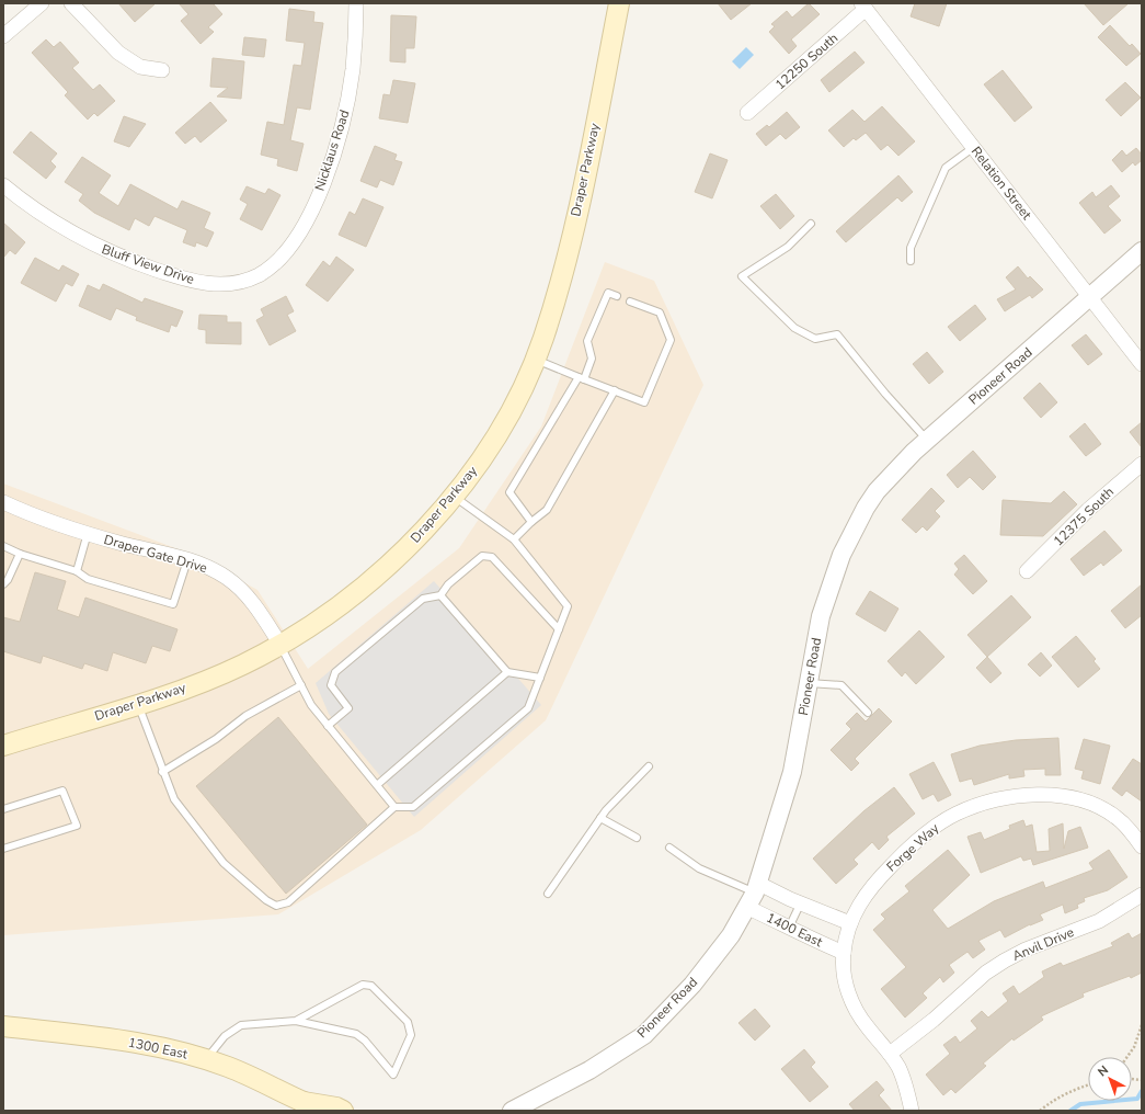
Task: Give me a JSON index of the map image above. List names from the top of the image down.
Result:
{
  "streets": {
    "main road": ["Draper Parkway", "1300 East"],
    "street": [
      "12250 South",
      "Nicklaus Road",
      "Relation Street",
      "Bluff View Drive",
      "Pioneer Road",
      "12375 South",
      "Draper Gate Drive",
      "Forge Way",
      "1400 East",
      "Anvil Drive"
    ]
  },
  "crossings": [
    ["12250 South", "Relation Street"],
    ["Nicklaus Road", "Bluff View Drive"],
    ["Draper Parkway", "Draper Gate Drive"],
    ["Relation Street", "Pioneer Road"],
    ["Pioneer Road", "1400 East"],
    ["Forge Way", "1400 East"],
    ["Forge Way", "Anvil Drive"]
  ],
  "north": "top left"
}
